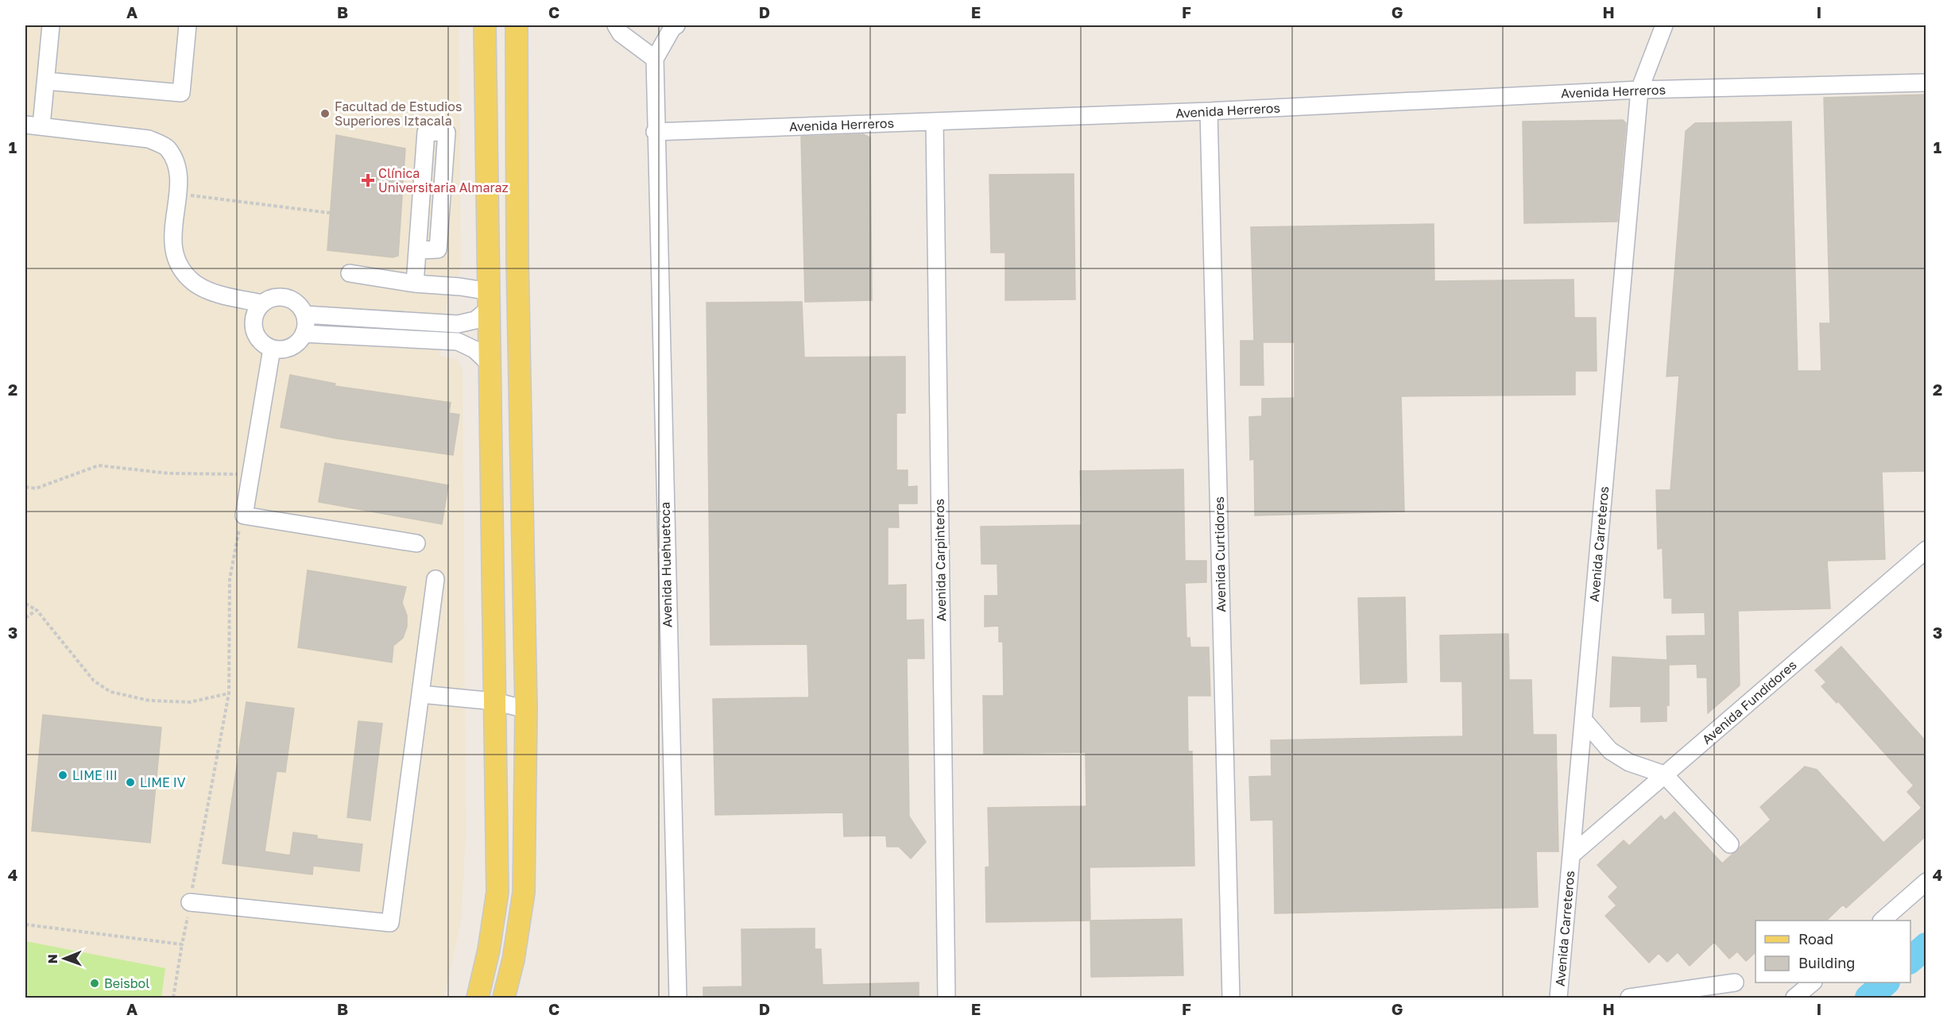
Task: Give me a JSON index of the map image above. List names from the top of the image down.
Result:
{
  "streets": {
    "street": [
      "Avenida Herreros",
      "Avenida Carreteros",
      "Avenida Curtidores",
      "Avenida Carpinteros",
      "Avenida Huehuetoca",
      "Avenida Fundidores"
    ]
  },
  "crossings": [
    ["Avenida Herreros", "Avenida Carreteros"],
    ["Avenida Herreros", "Avenida Curtidores"],
    ["Avenida Herreros", "Avenida Carpinteros"],
    ["Avenida Herreros", "Avenida Huehuetoca"],
    ["Avenida Carreteros", "Avenida Fundidores"]
  ],
  "places": {
    "other": [
      "Facultad de Estudios Superiores Iztacala",
      "LIME III",
      "LIME IV",
      "Beisbol"
    ],
    "health": ["Clínica Universitaria Almaraz"]
  },
  "legend": ["Road", "Building"],
  "north": "left",
  "grid": {
    "columns": [
      "A",
      "B",
      "C",
      "D",
      "E",
      "F",
      "G",
      "H",
      "I"
    ],
    "rows": [
      "1",
      "2",
      "3",
      "4"
    ]
  }
}
